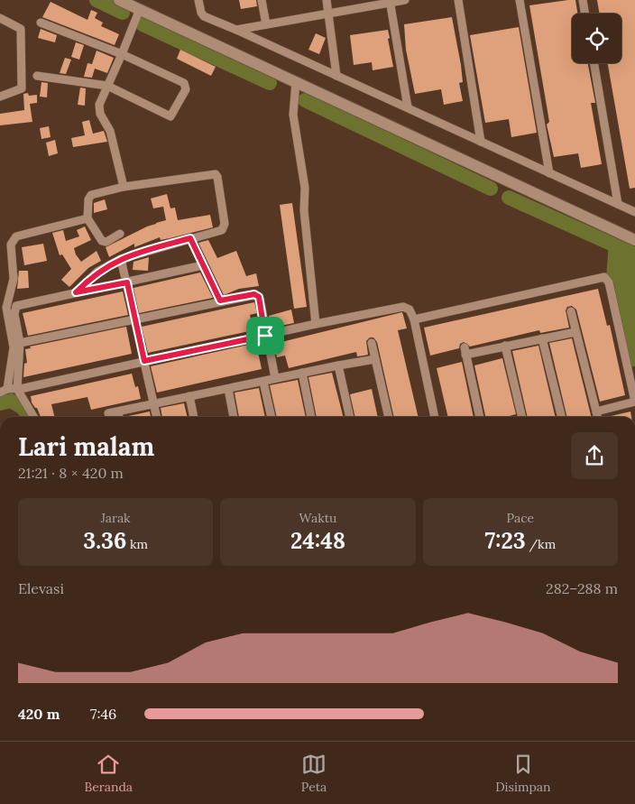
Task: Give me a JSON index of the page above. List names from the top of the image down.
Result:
{
  "page": {
    "heading": ["Lari malam", "21:21 · 8 × 420 m"],
    "stats": [
      ["Jarak", "3.36 km"],
      ["Waktu", "24:48"],
      ["Pace", "7:23 /km"]
    ],
    "chart": ["Elevasi", "282–288 m"],
    "list": [
      {
        "name": "420 m",
        "note": "7:46"
      }
    ],
    "tabs": ["Beranda", "Peta", "Disimpan"]
  }
}
